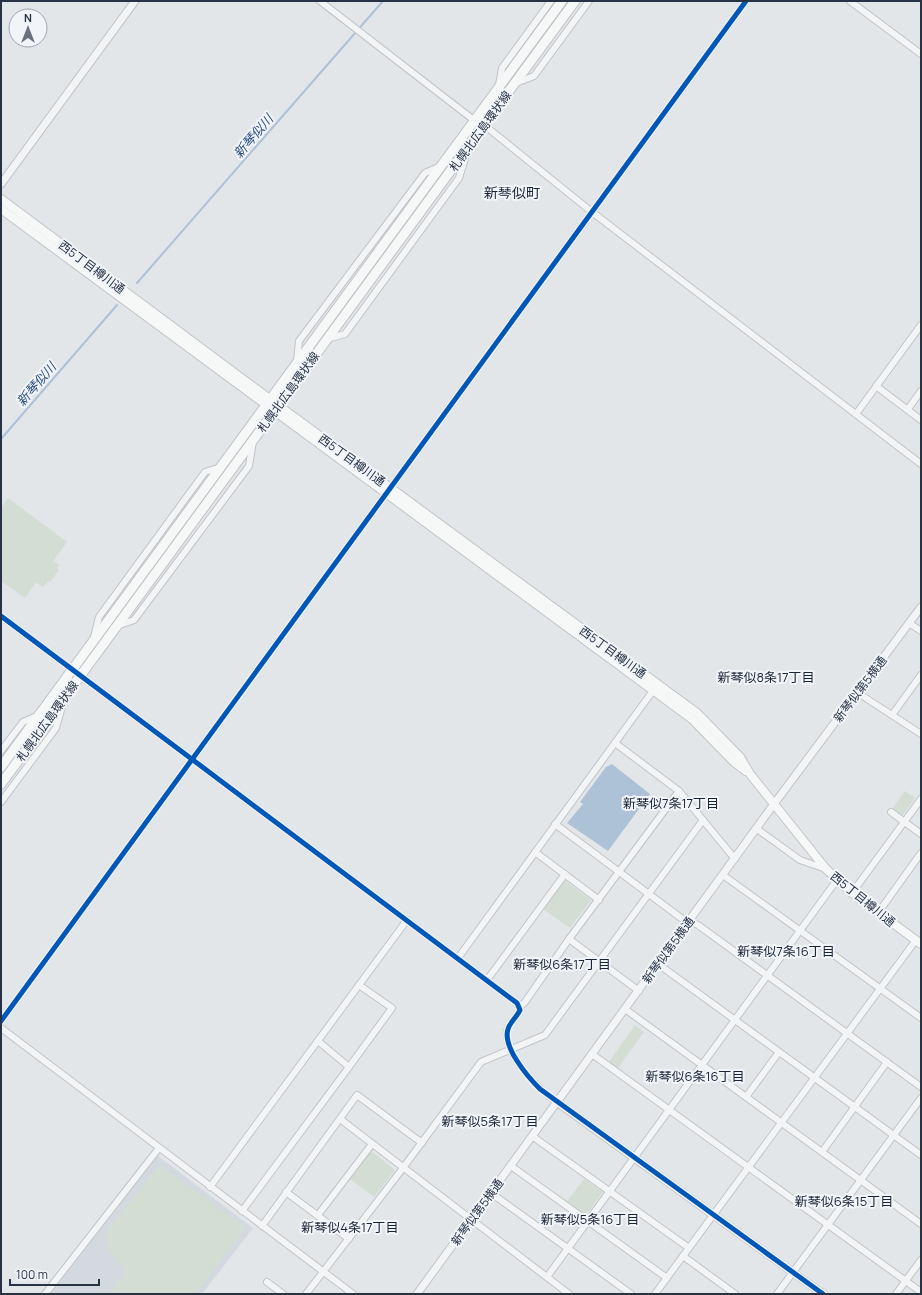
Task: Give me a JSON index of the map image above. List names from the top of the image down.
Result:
{
  "streets": {
    "main road": ["札幌北広島環状線", "西5丁目樽川通"],
    "street": ["新琴似第5横通"]
  },
  "crossings": [
    ["札幌北広島環状線", "西5丁目樽川通"],
    ["西5丁目樽川通", "新琴似第5横通"]
  ],
  "districts": [
    "新琴似町",
    "新琴似8条17丁目",
    "新琴似7条17丁目",
    "新琴似7条16丁目",
    "新琴似6条17丁目",
    "新琴似6条16丁目",
    "新琴似5条17丁目",
    "新琴似6条15丁目",
    "新琴似5条16丁目",
    "新琴似4条17丁目"
  ],
  "water": ["新琴似川"],
  "scale_bar": "100 m",
  "north": "top"
}
